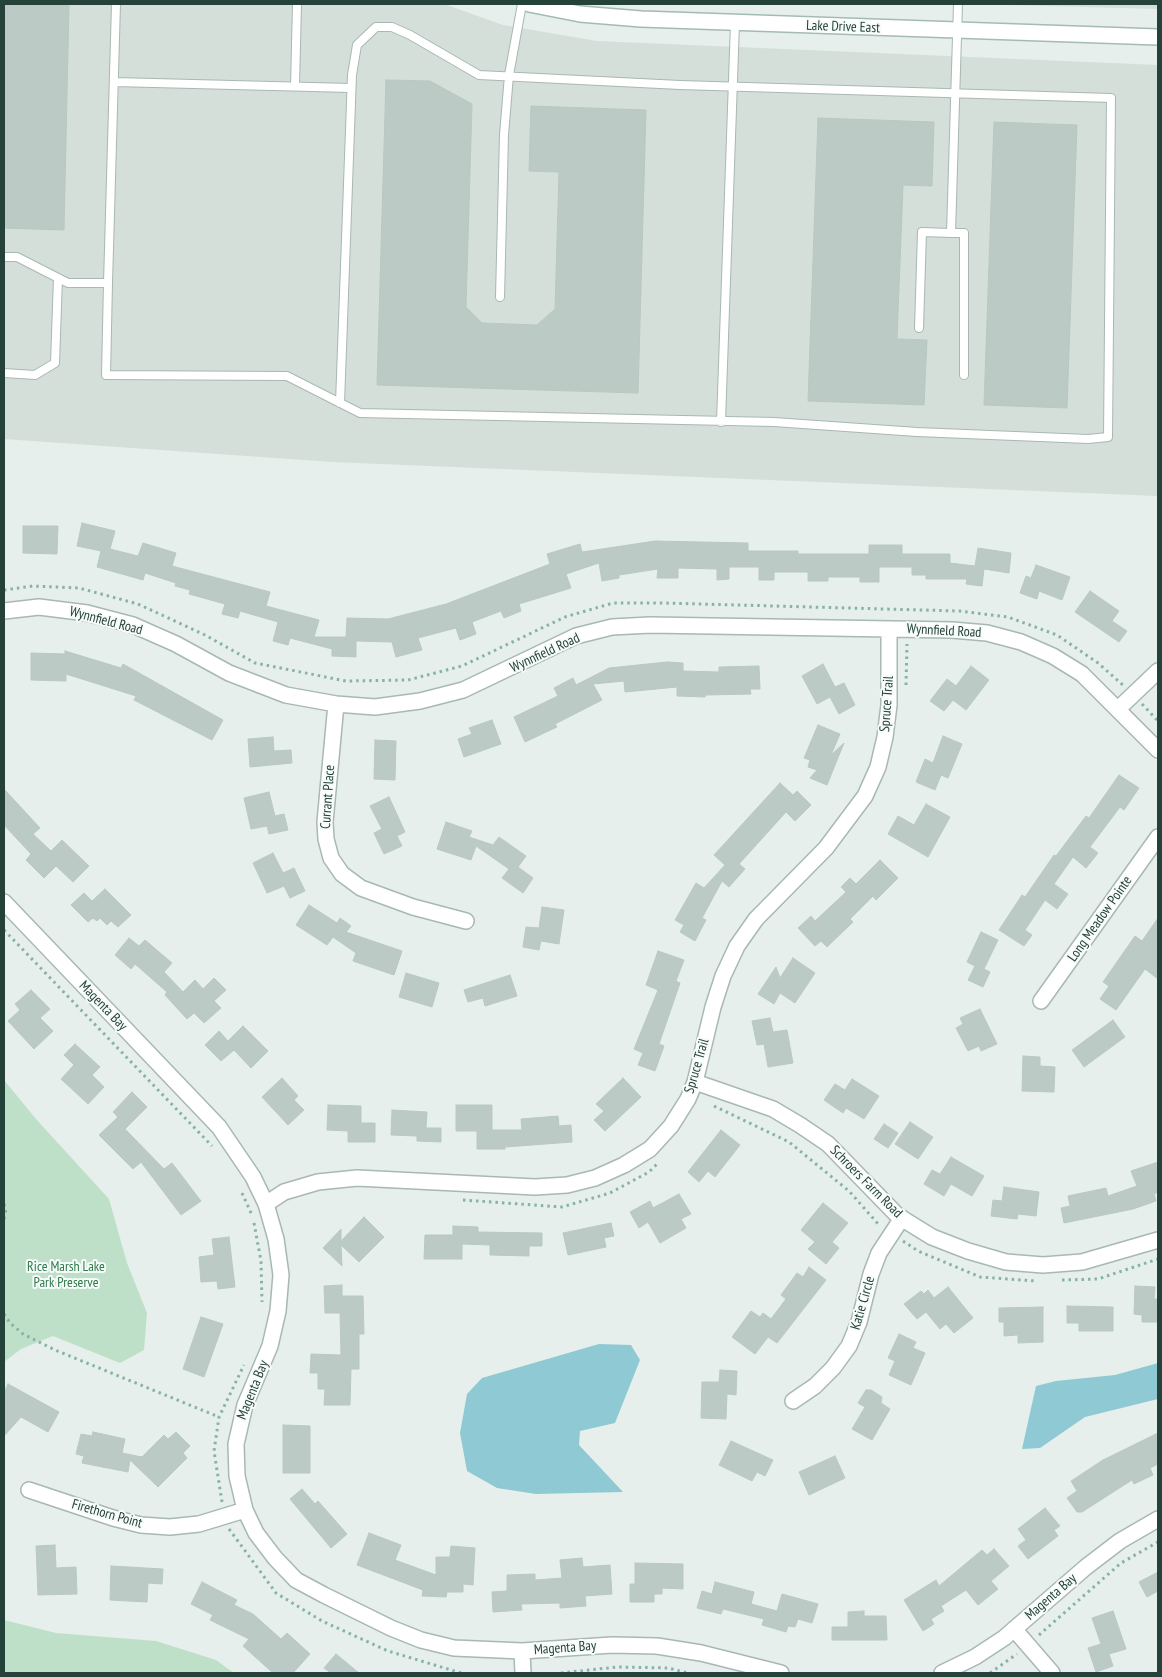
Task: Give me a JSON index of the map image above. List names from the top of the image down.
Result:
{
  "streets": {
    "street": [
      "Lake Drive East",
      "Wynnfield Road",
      "Spruce Trail",
      "Currant Place",
      "Long Meadow Pointe",
      "Magenta Bay",
      "Schroers Farm Road",
      "Katie Circle",
      "Firethorn Point"
    ]
  },
  "crossings": [
    ["Wynnfield Road", "Spruce Trail"],
    ["Wynnfield Road", "Currant Place"],
    ["Spruce Trail", "Magenta Bay"],
    ["Spruce Trail", "Schroers Farm Road"],
    ["Magenta Bay", "Firethorn Point"],
    ["Schroers Farm Road", "Katie Circle"]
  ],
  "parks": ["Rice Marsh Lake Park Preserve"]
}
